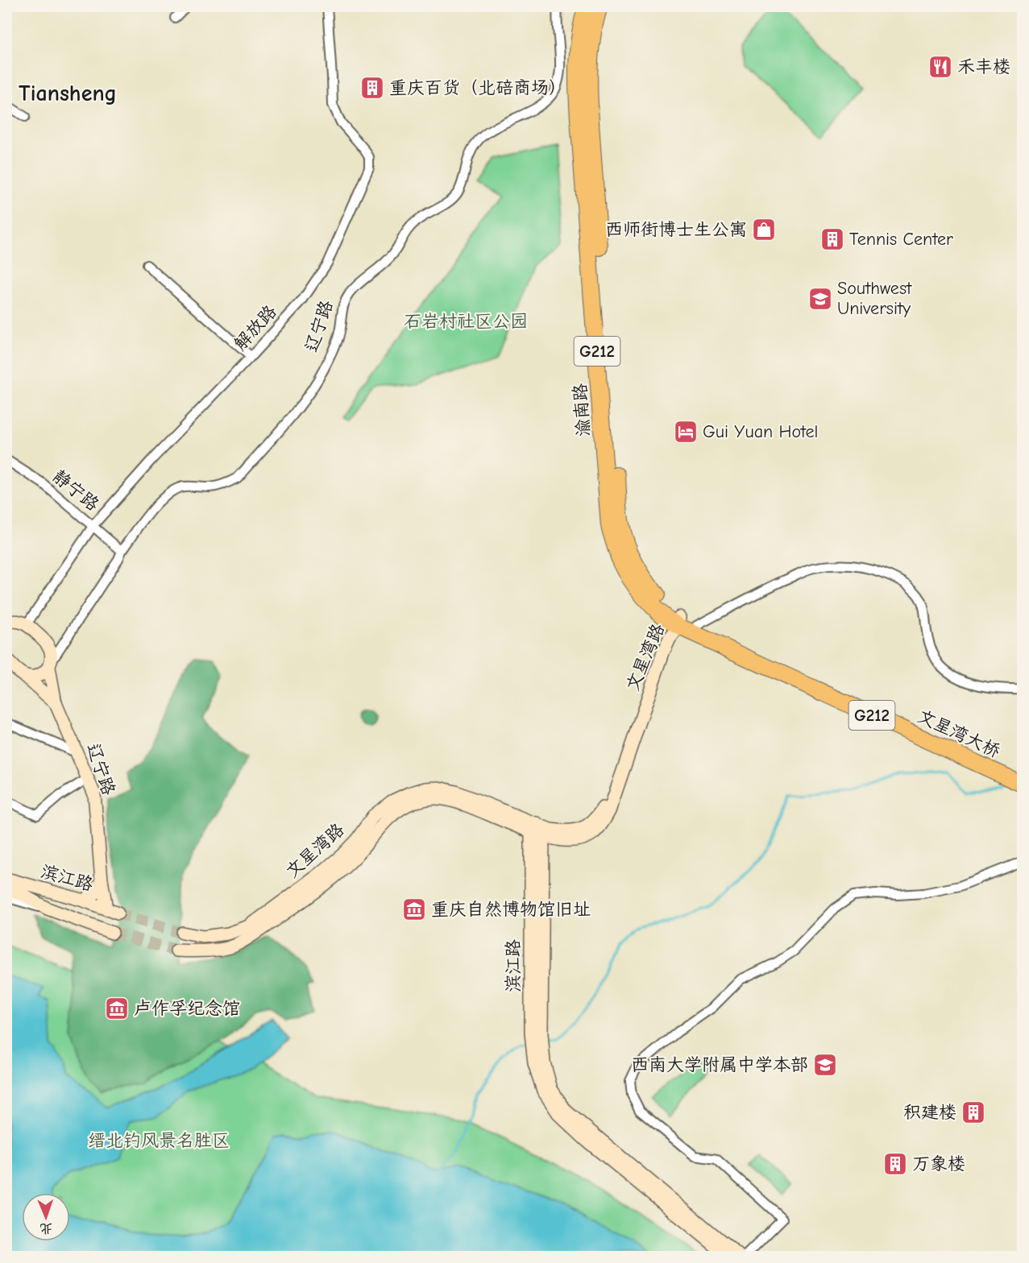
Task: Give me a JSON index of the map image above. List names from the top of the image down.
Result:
{
  "streets": {
    "highway": ["G212", "渝南路", "文星湾大桥"],
    "main road": ["辽宁路", "文星湾路", "滨江路"],
    "street": ["解放路", "静宁路"]
  },
  "crossings": [
    ["辽宁路", "静宁路"],
    ["辽宁路", "滨江路"],
    ["解放路", "静宁路"],
    ["渝南路", "文星湾路"],
    ["渝南路", "文星湾大桥"],
    ["文星湾路", "滨江路"]
  ],
  "districts": ["Tiansheng"],
  "parks": ["石岩村社区公园", "缙北钓风景名胜区"],
  "places": {
    "restaurant": ["禾丰楼"],
    "building": [
      "重庆百货（北碚商场）",
      "Tennis Center",
      "积建楼",
      "万象楼"
    ],
    "shop": ["西师街博士生公寓"],
    "school or university": ["Southwest University", "西南大学附属中学本部"],
    "hotel": ["Gui Yuan Hotel"],
    "museum": ["重庆自然博物馆旧址", "卢作孚纪念馆"]
  },
  "north": "bottom"
}
